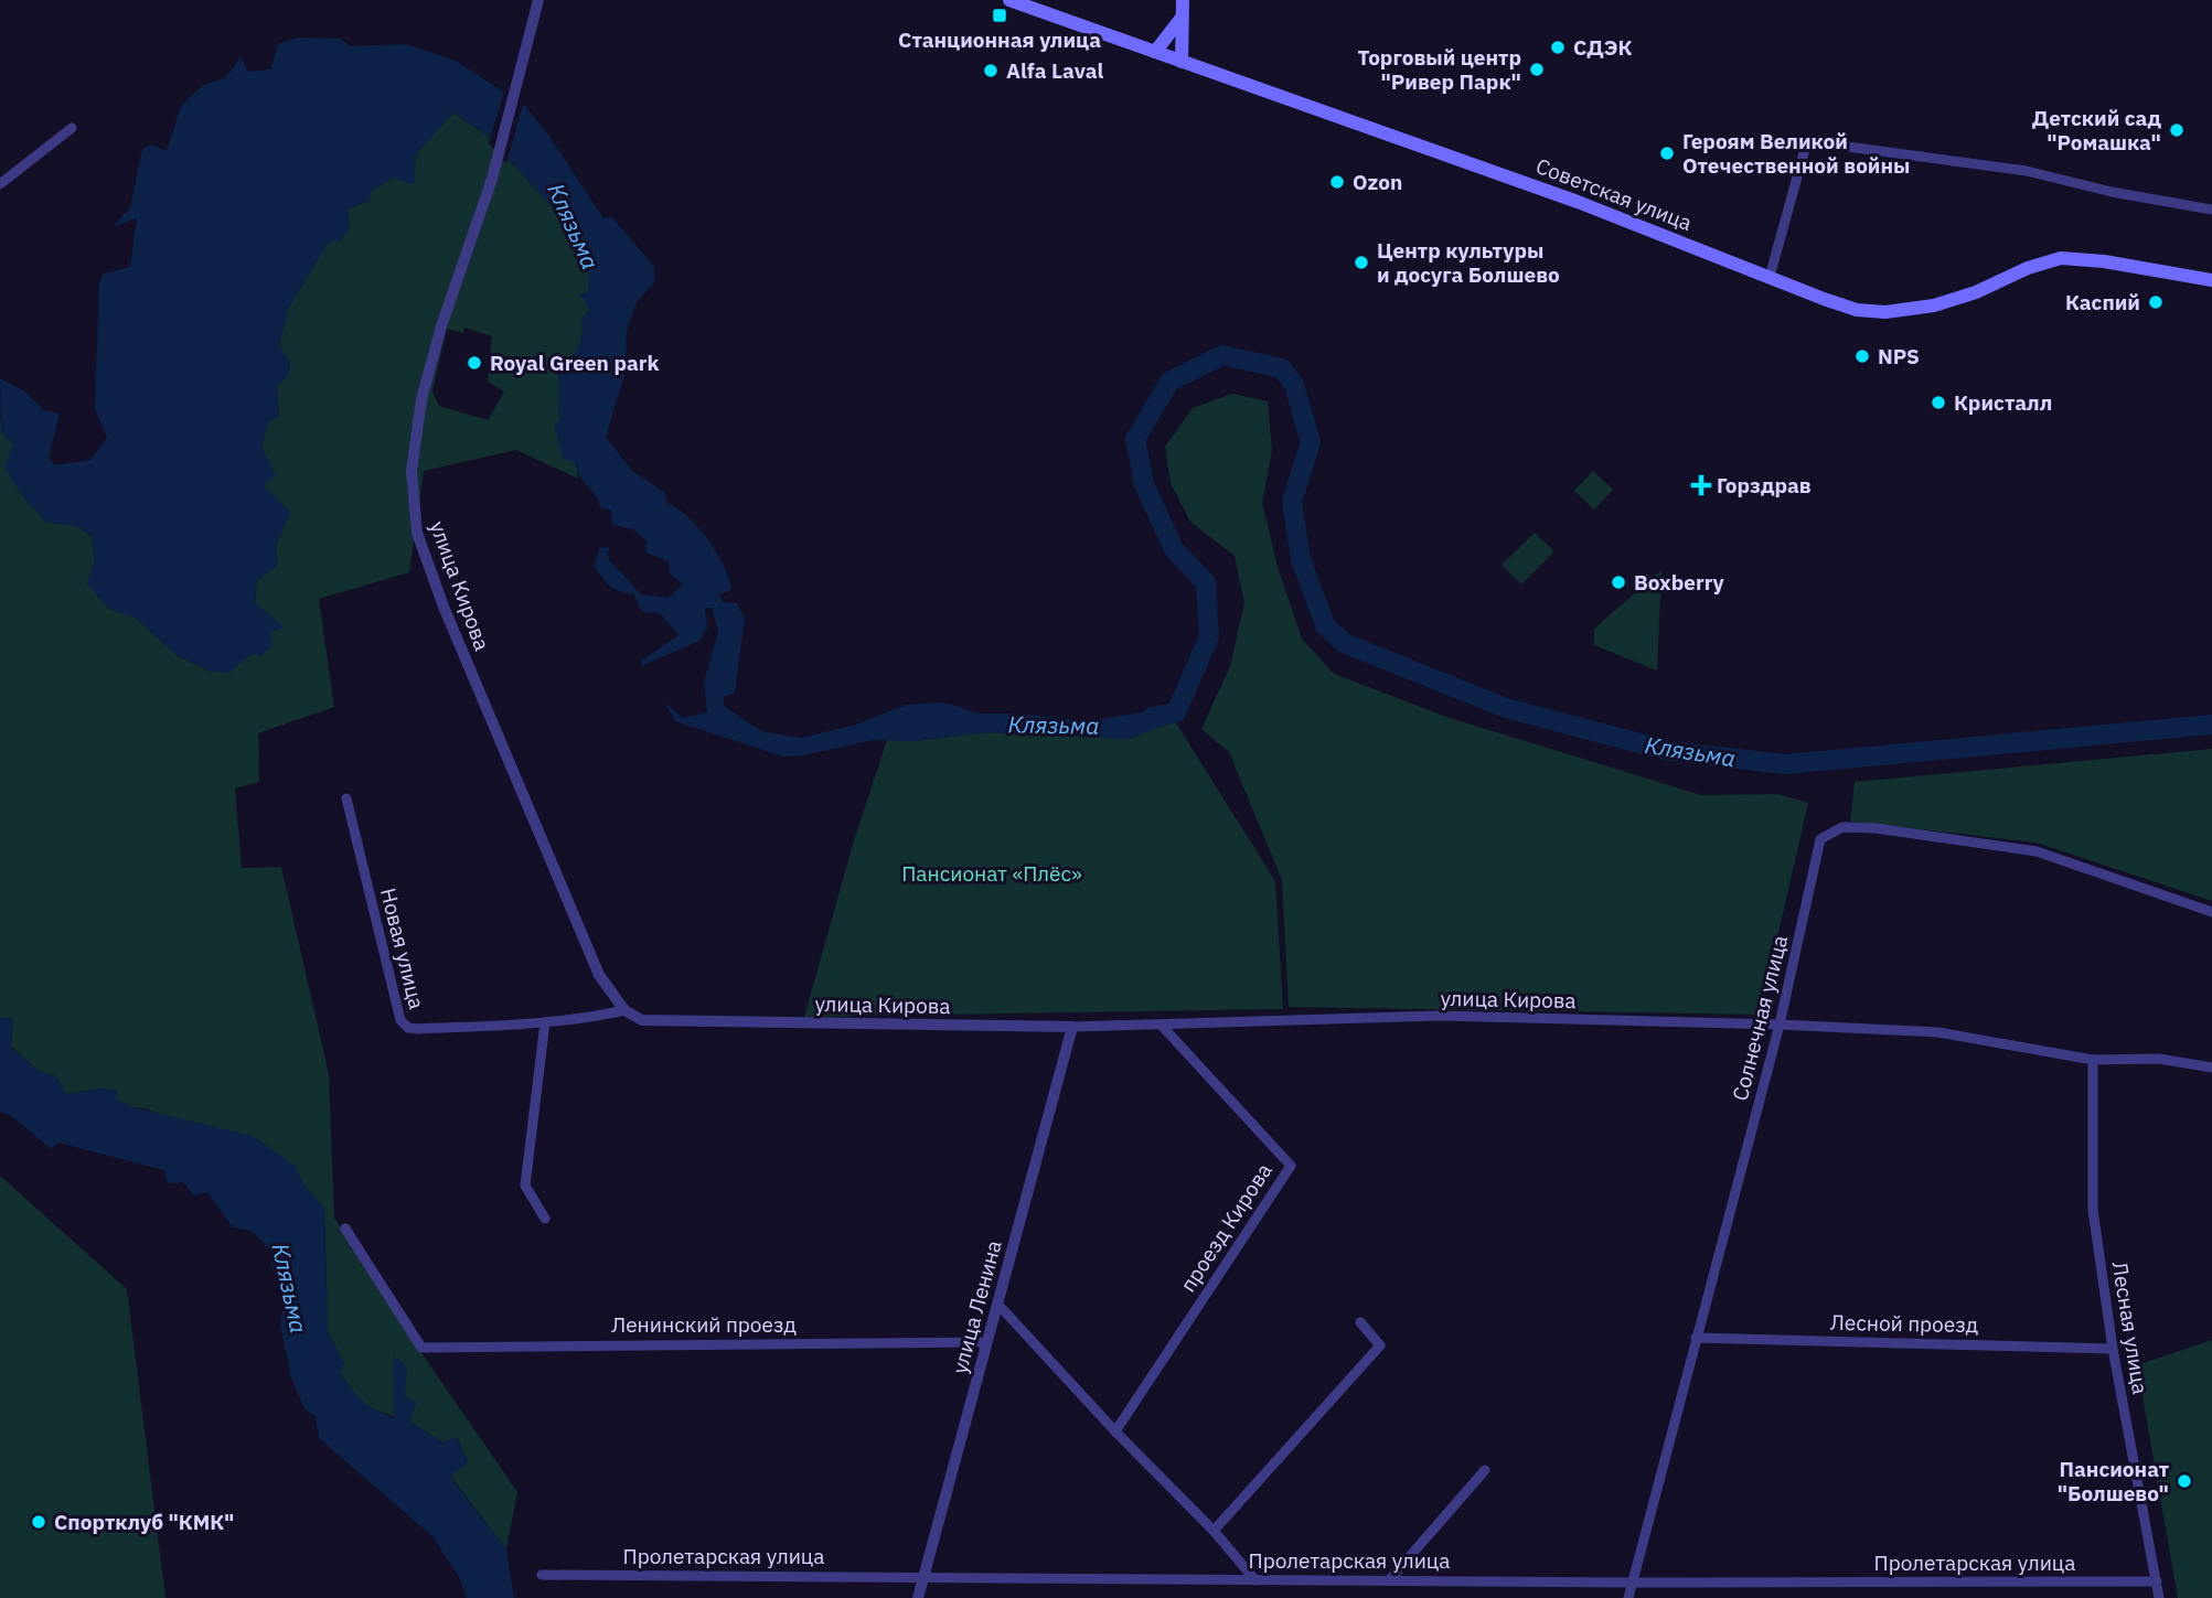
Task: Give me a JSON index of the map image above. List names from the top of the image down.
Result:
{
  "streets": {
    "main road": ["Советская улица"],
    "street": [
      "улица Кирова",
      "Новая улица",
      "Солнечная улица",
      "проезд Кирова",
      "улица Ленина",
      "Лесной проезд",
      "Ленинский проезд",
      "Лесная улица",
      "Пролетарская улица"
    ]
  },
  "crossings": [
    ["улица Кирова", "Новая улица"],
    ["улица Кирова", "Солнечная улица"],
    ["улица Кирова", "проезд Кирова"],
    ["улица Кирова", "улица Ленина"],
    ["улица Кирова", "Лесная улица"],
    ["Солнечная улица", "Лесной проезд"],
    ["Солнечная улица", "Пролетарская улица"],
    ["улица Ленина", "Ленинский проезд"],
    ["улица Ленина", "Пролетарская улица"],
    ["Лесной проезд", "Лесная улица"],
    ["Лесная улица", "Пролетарская улица"]
  ],
  "water": ["Клязьма"],
  "parks": ["Пансионат «Плёс»"],
  "places": {
    "transit": ["Станционная улица"],
    "other": [
      "СДЭК",
      "Торговый центр \"Ривер Парк\"",
      "Alfa Laval",
      "Детский сад \"Ромашка\"",
      "Героям Великой Отечественной войны",
      "Ozon",
      "Центр культуры и досуга Болшево",
      "Каспий",
      "NPS",
      "Royal Green park",
      "Кристалл",
      "Boxberry",
      "Пансионат \"Болшево\"",
      "Спортклуб \"КМК\""
    ],
    "health": ["Горздрав"]
  }
}
